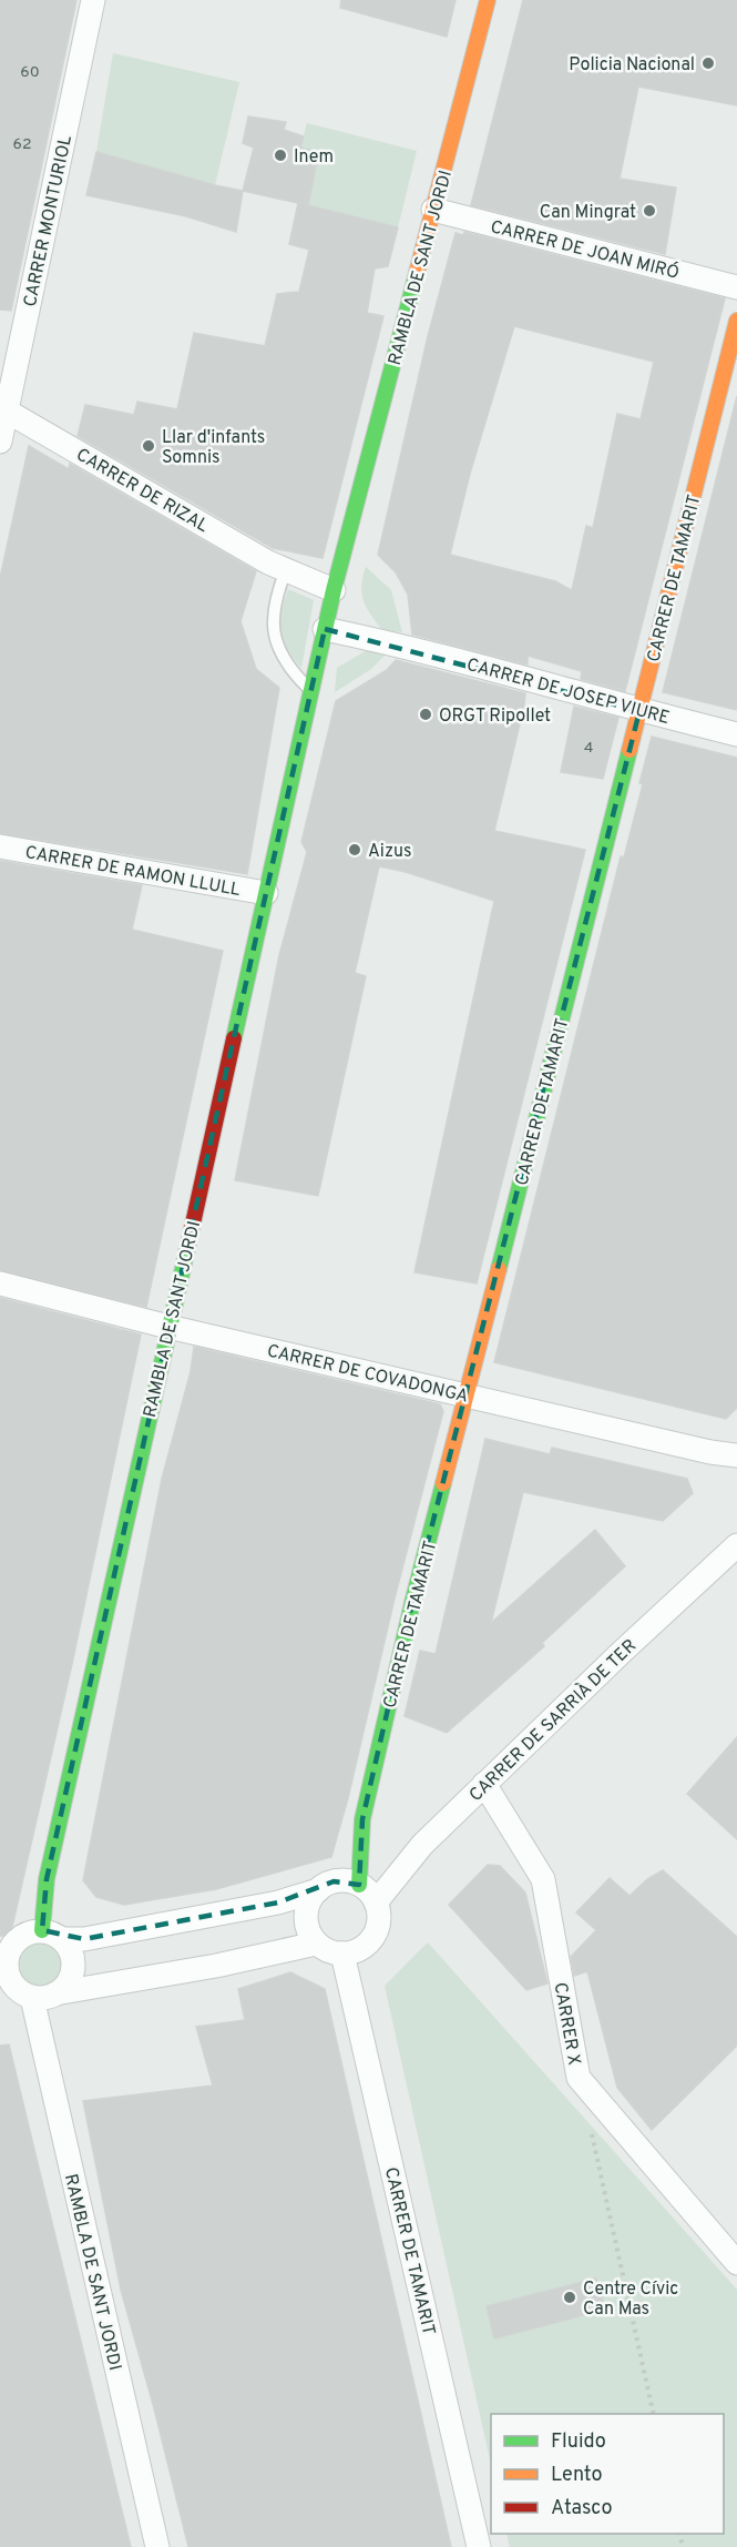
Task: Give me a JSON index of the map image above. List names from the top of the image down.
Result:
{
  "streets": {
    "street": [
      "CARRER MONTURIOL",
      "CARRER DE JOAN MIRÓ",
      "RAMBLA DE SANT JORDI",
      "CARRER DE RIZAL",
      "CARRER DE TAMARIT",
      "CARRER DE JOSEP VIURE",
      "CARRER DE RAMON LLULL",
      "CARRER DE COVADONGA",
      "CARRER DE SARRIÀ DE TER",
      "CARRER X"
    ]
  },
  "crossings": [
    ["CARRER MONTURIOL", "CARRER DE RIZAL"],
    ["CARRER DE JOAN MIRÓ", "RAMBLA DE SANT JORDI"],
    ["RAMBLA DE SANT JORDI", "CARRER DE RIZAL"],
    ["RAMBLA DE SANT JORDI", "CARRER DE JOSEP VIURE"],
    ["RAMBLA DE SANT JORDI", "CARRER DE RAMON LLULL"],
    ["RAMBLA DE SANT JORDI", "CARRER DE COVADONGA"],
    ["CARRER DE TAMARIT", "CARRER DE JOSEP VIURE"],
    ["CARRER DE TAMARIT", "CARRER DE COVADONGA"],
    ["CARRER DE TAMARIT", "CARRER DE SARRIÀ DE TER"],
    ["CARRER DE SARRIÀ DE TER", "CARRER X"]
  ],
  "places": [
    "Policia Nacional",
    "Inem",
    "Can Mingrat",
    "Llar d'infants Somnis",
    "ORGT Ripollet",
    "Aizus",
    "Centre Cívic Can Mas"
  ],
  "house_numbers": ["60", "62", "4"],
  "legend": ["Fluido", "Lento", "Atasco"]
}
